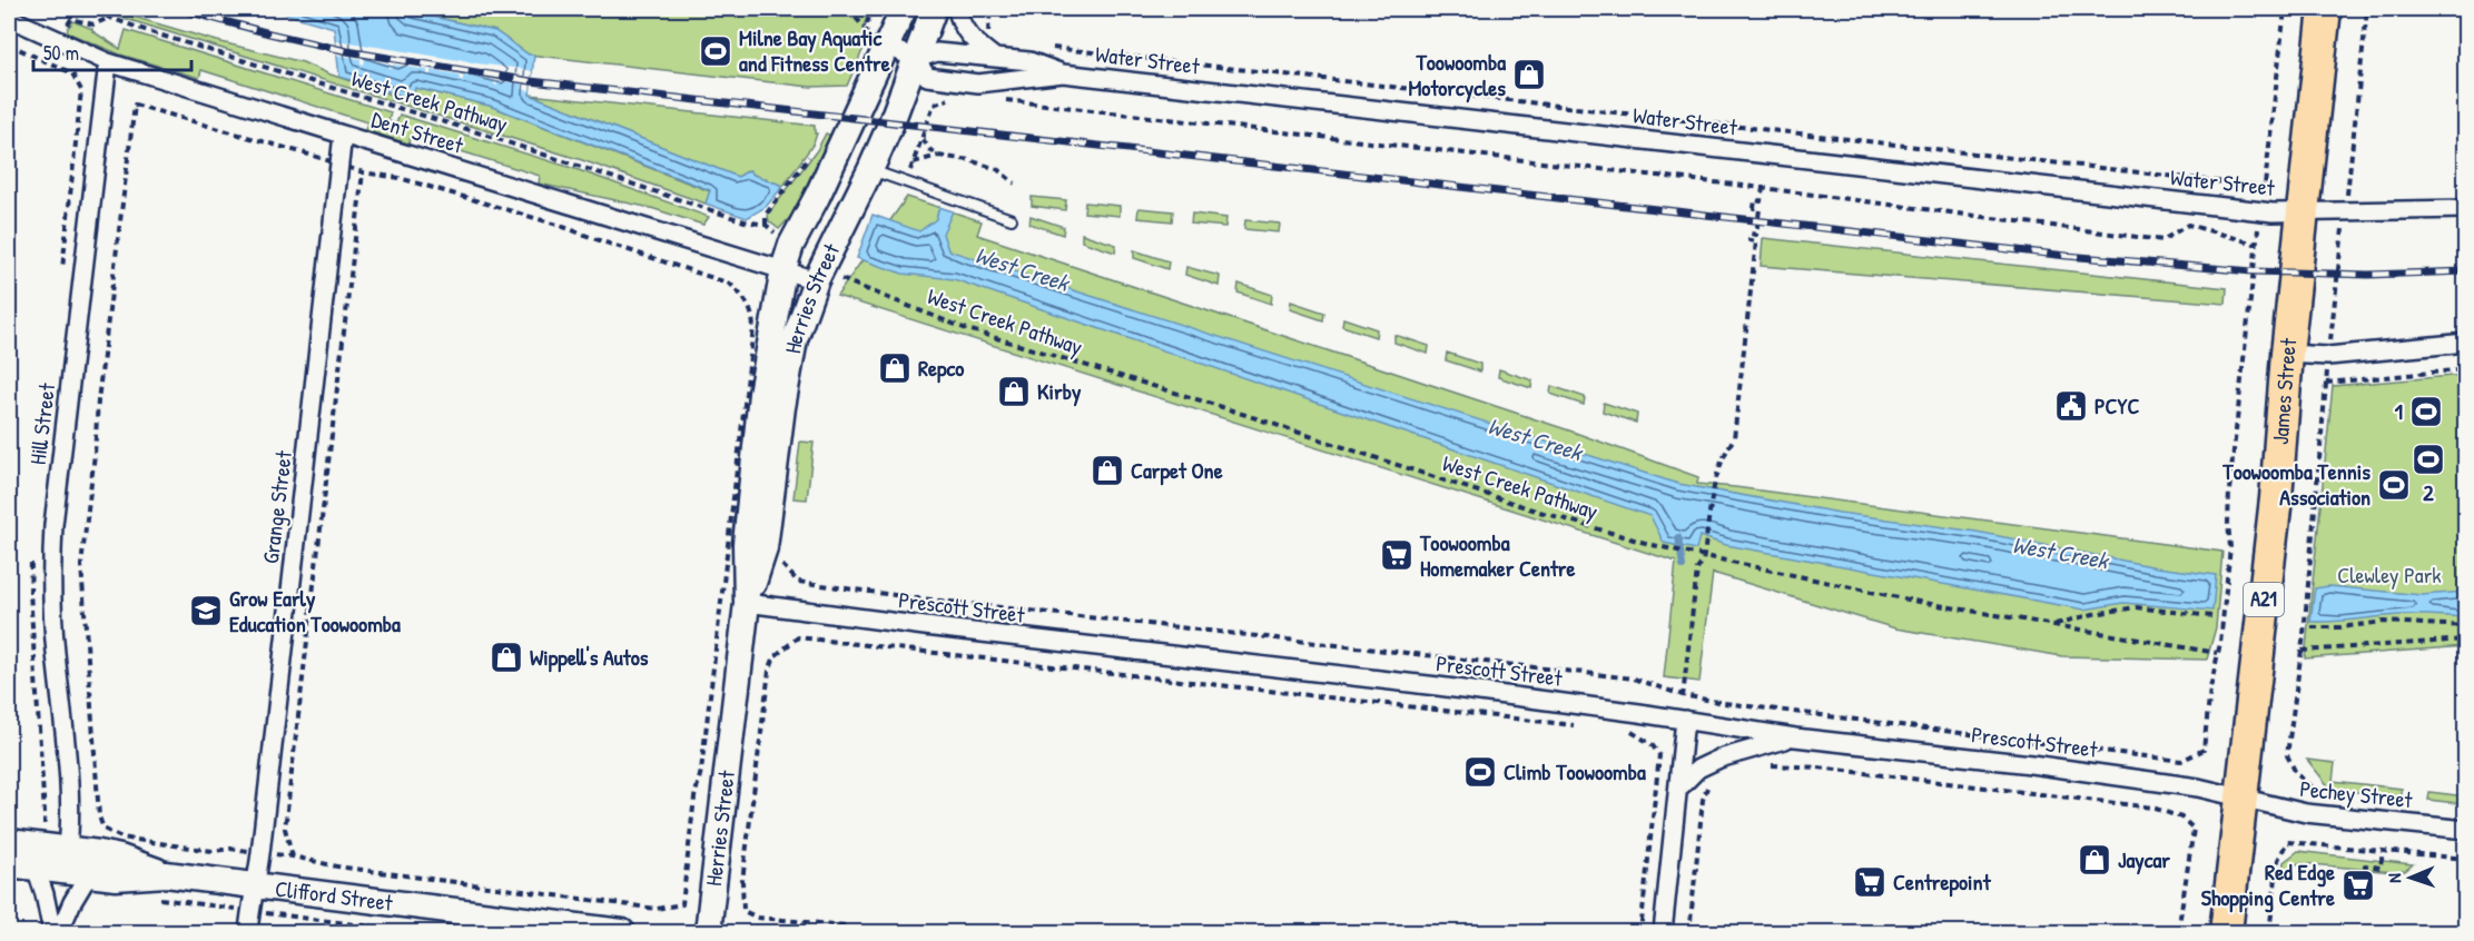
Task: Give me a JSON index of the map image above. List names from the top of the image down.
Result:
{
  "streets": {
    "highway": ["James Street", "A21"],
    "main road": ["Herries Street", "Clifford Street"],
    "street": [
      "Water Street",
      "Dent Street",
      "Hill Street",
      "Grange Street",
      "Prescott Street",
      "Pechey Street"
    ],
    "path": ["West Creek Pathway"]
  },
  "crossings": [
    ["Water Street", "Herries Street"],
    ["Water Street", "James Street"],
    ["West Creek Pathway", "Dent Street"],
    ["West Creek Pathway", "Herries Street"],
    ["Dent Street", "Herries Street"],
    ["Dent Street", "Hill Street"],
    ["Dent Street", "Grange Street"],
    ["Herries Street", "Prescott Street"],
    ["James Street", "Prescott Street"],
    ["James Street", "Pechey Street"],
    ["Hill Street", "Clifford Street"],
    ["Grange Street", "Clifford Street"],
    ["Prescott Street", "Pechey Street"]
  ],
  "water": ["West Creek"],
  "parks": ["Clewley Park"],
  "places": {
    "sports": [
      "Milne Bay Aquatic and Fitness Centre",
      "1",
      "2",
      "Toowoomba Tennis Association",
      "Climb Toowoomba"
    ],
    "shop": [
      "Toowoomba Motorcycles",
      "Repco",
      "Kirby",
      "Carpet One",
      "Wippell's Autos",
      "Jaycar"
    ],
    "public building": ["PCYC"],
    "supermarket": ["Toowoomba Homemaker Centre", "Centrepoint", "Red Edge Shopping Centre"],
    "school or university": ["Grow Early Education Toowoomba"]
  },
  "scale_bar": "50 m",
  "north": "left"
}
